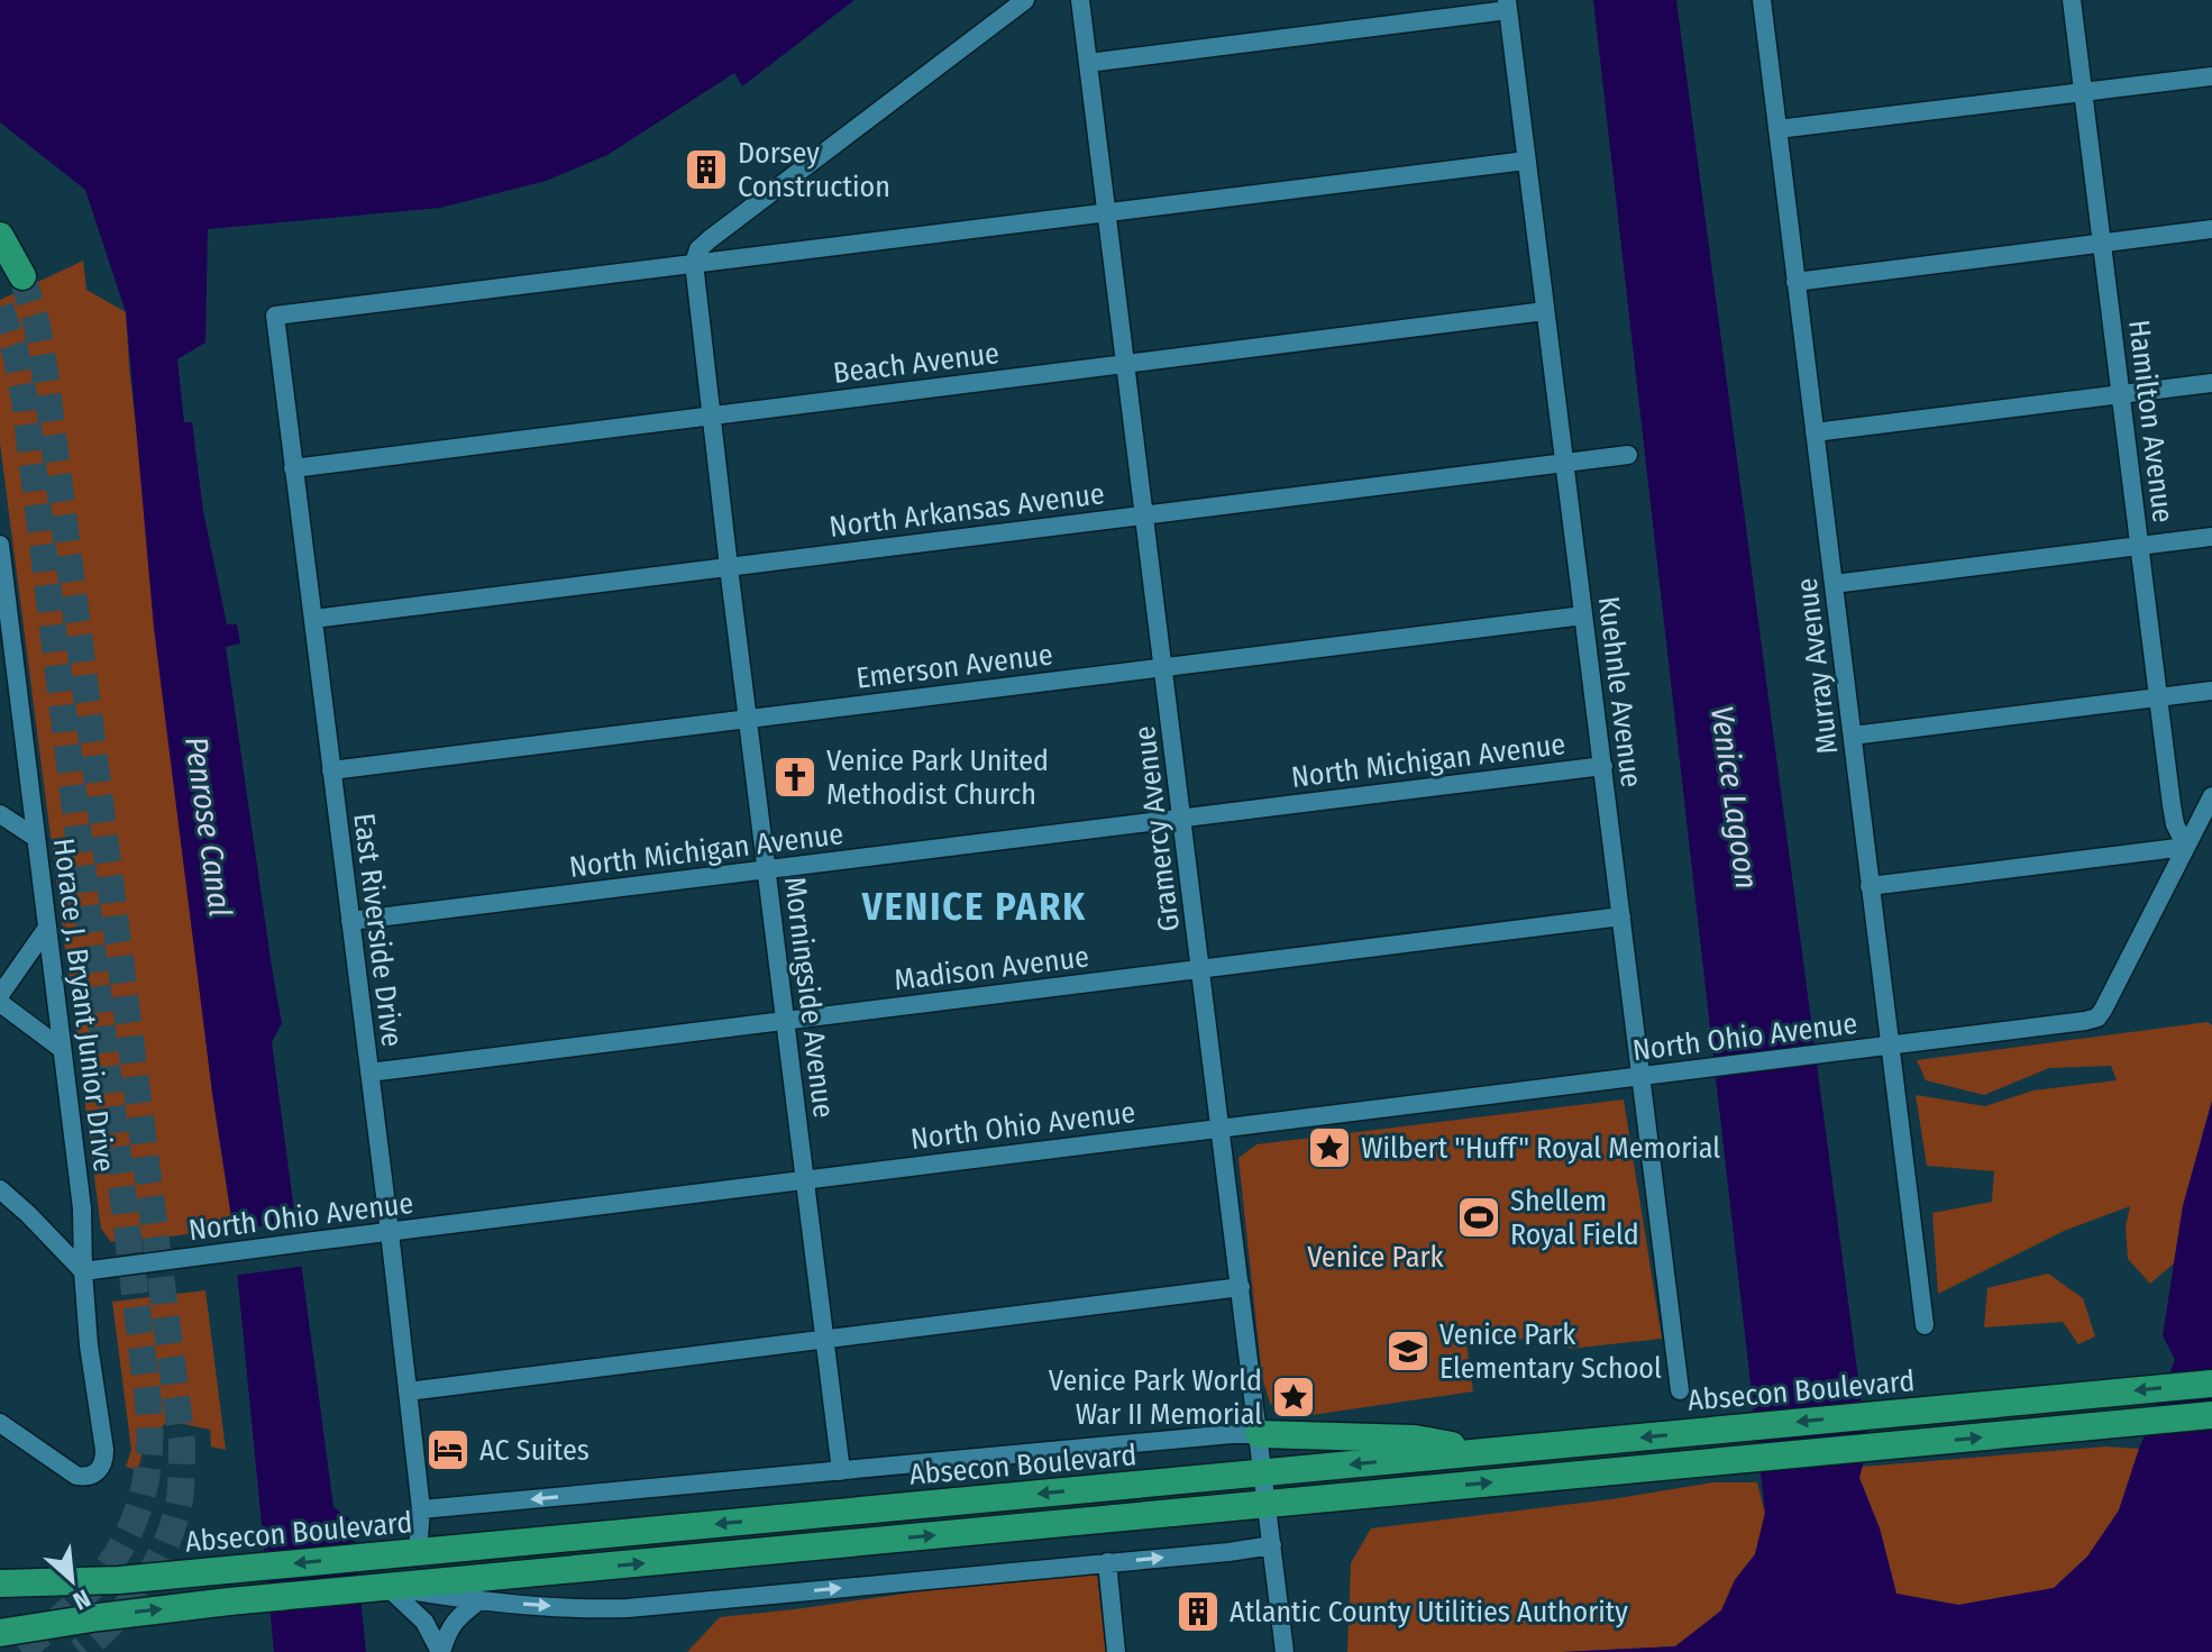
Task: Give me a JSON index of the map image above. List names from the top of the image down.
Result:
{
  "streets": {
    "highway": ["Absecon Boulevard"],
    "street": [
      "Beach Avenue",
      "Hamilton Avenue",
      "North Arkansas Avenue",
      "Emerson Avenue",
      "Murray Avenue",
      "Kuehnle Avenue",
      "North Michigan Avenue",
      "Gramercy Avenue",
      "East Riverside Drive",
      "Madison Avenue",
      "Morningside Avenue",
      "Horace J. Bryant Junior Drive",
      "North Ohio Avenue"
    ]
  },
  "crossings": [
    ["Beach Avenue", "Kuehnle Avenue"],
    ["Beach Avenue", "Gramercy Avenue"],
    ["Beach Avenue", "East Riverside Drive"],
    ["Beach Avenue", "Morningside Avenue"],
    ["Hamilton Avenue", "North Ohio Avenue"],
    ["North Arkansas Avenue", "Kuehnle Avenue"],
    ["North Arkansas Avenue", "Gramercy Avenue"],
    ["North Arkansas Avenue", "East Riverside Drive"],
    ["North Arkansas Avenue", "Morningside Avenue"],
    ["Emerson Avenue", "Kuehnle Avenue"],
    ["Emerson Avenue", "Gramercy Avenue"],
    ["Emerson Avenue", "East Riverside Drive"],
    ["Emerson Avenue", "Morningside Avenue"],
    ["Murray Avenue", "North Ohio Avenue"],
    ["Kuehnle Avenue", "North Michigan Avenue"],
    ["Kuehnle Avenue", "Madison Avenue"],
    ["Kuehnle Avenue", "North Ohio Avenue"],
    ["North Michigan Avenue", "Gramercy Avenue"],
    ["North Michigan Avenue", "East Riverside Drive"],
    ["North Michigan Avenue", "Morningside Avenue"],
    ["Gramercy Avenue", "Madison Avenue"],
    ["Gramercy Avenue", "North Ohio Avenue"],
    ["Gramercy Avenue", "Absecon Boulevard"],
    ["East Riverside Drive", "Madison Avenue"],
    ["East Riverside Drive", "Morningside Avenue"],
    ["East Riverside Drive", "North Ohio Avenue"],
    ["East Riverside Drive", "Absecon Boulevard"],
    ["Madison Avenue", "Morningside Avenue"],
    ["Morningside Avenue", "North Ohio Avenue"],
    ["Morningside Avenue", "Absecon Boulevard"],
    ["Horace J. Bryant Junior Drive", "North Ohio Avenue"]
  ],
  "districts": ["VENICE PARK"],
  "water": ["Venice Lagoon", "Penrose Canal"],
  "parks": ["Venice Park"],
  "places": {
    "building": ["Dorsey Construction", "Atlantic County Utilities Authority"],
    "church": ["Venice Park United Methodist Church"],
    "place": ["Wilbert \"Huff\" Royal Memorial", "Venice Park World War II Memorial"],
    "sports": ["Shellem Royal Field"],
    "school or university": ["Venice Park Elementary School"],
    "hotel": ["AC Suites"]
  },
  "north": "bottom right"
}
